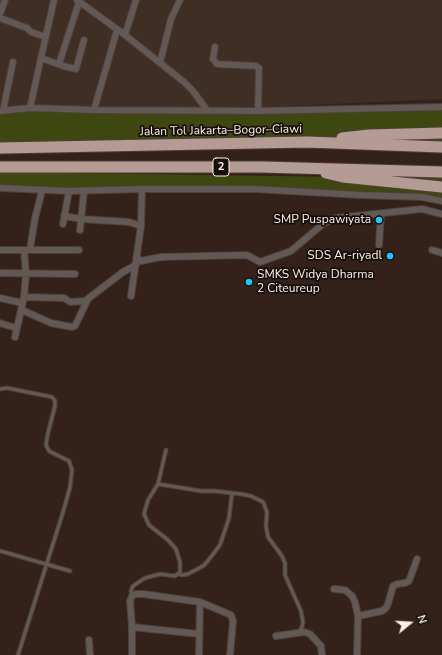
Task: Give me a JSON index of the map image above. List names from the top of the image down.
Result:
{
  "streets": {
    "highway": ["Jalan Tol Jakarta–Bogor–Ciawi", "2"]
  },
  "places": ["SMP Puspawiyata", "SDS Ar-riyadl", "SMKS Widya Dharma 2 Citeureup"],
  "north": "right"
}
